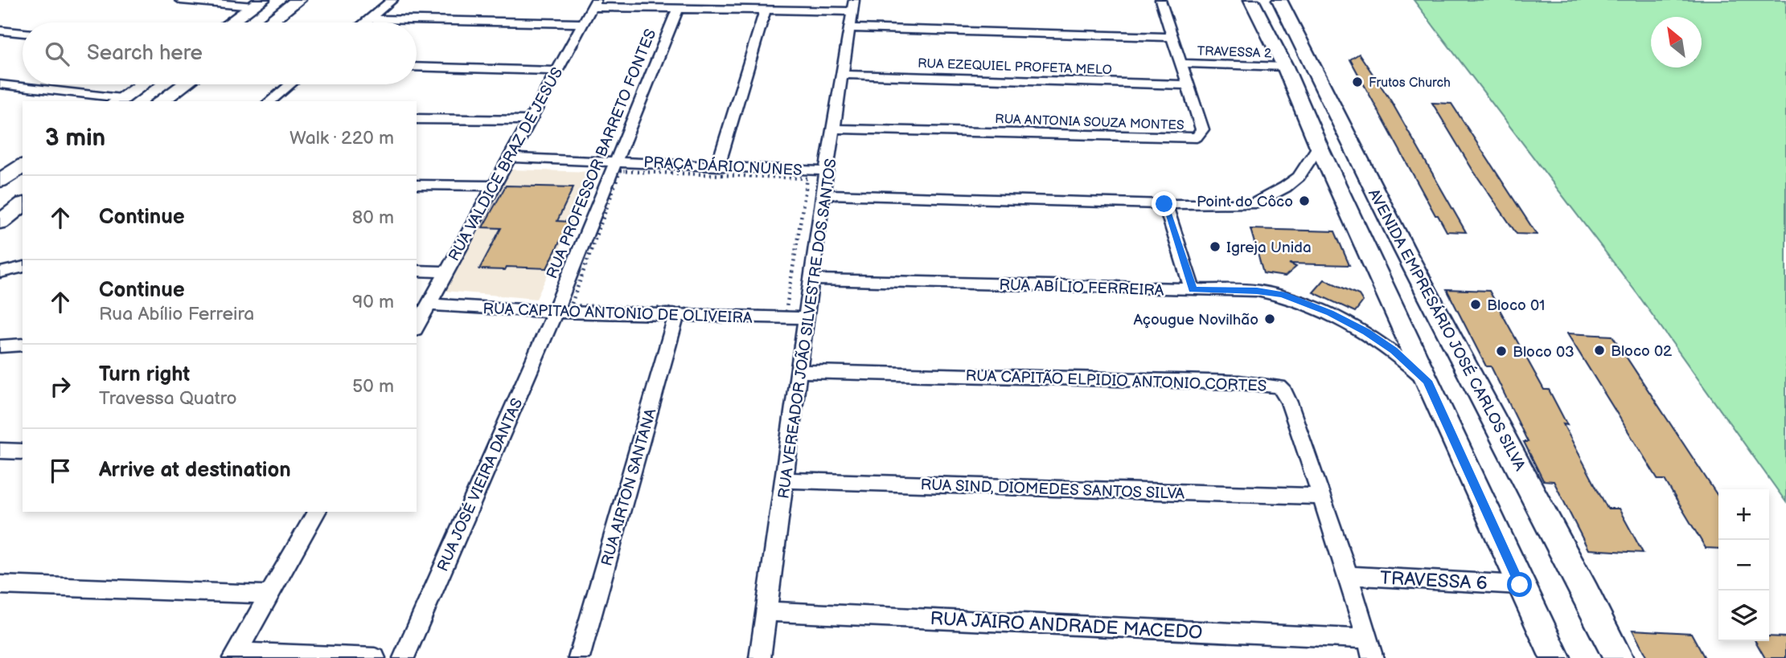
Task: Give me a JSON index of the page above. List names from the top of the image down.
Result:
{
  "streets": {
    "main road": ["AVENIDA EMPRESÁRIO JOSÉ CARLOS SILVA"],
    "street": [
      "TRAVESSA 2",
      "RUA EZEQUIEL PROFETA MELO",
      "RUA ANTONIA SOUZA MONTES",
      "RUA PROFESSOR BARRETO FONTES",
      "RUA VALDICE BRAZ DE JESUS",
      "RUA ABÍLIO FERREIRA",
      "RUA CAPITAO ANTONIO DE OLIVEIRA",
      "RUA VEREADOR JOÃO SILVESTRE DOS SANTOS",
      "RUA CAPITÃO ELPIDIO ANTONIO CORTES",
      "RUA JOSÉ VIEIRA DANTAS",
      "RUA AIRTON SANTANA",
      "RUA SIND, DIOMEDES SANTOS SILVA",
      "TRAVESSA 6",
      "RUA JAIRO ANDRADE MACEDO"
    ],
    "path": ["PRAÇA DÁRIO NUNES"]
  },
  "crossings": [
    ["TRAVESSA 2", "RUA ANTONIA SOUZA MONTES"],
    ["TRAVESSA 2", "AVENIDA EMPRESÁRIO JOSÉ CARLOS SILVA"],
    ["RUA EZEQUIEL PROFETA MELO", "RUA ANTONIA SOUZA MONTES"],
    ["RUA EZEQUIEL PROFETA MELO", "RUA VEREADOR JOÃO SILVESTRE DOS SANTOS"],
    ["RUA ANTONIA SOUZA MONTES", "RUA VEREADOR JOÃO SILVESTRE DOS SANTOS"],
    ["RUA PROFESSOR BARRETO FONTES", "PRAÇA DÁRIO NUNES"],
    ["RUA PROFESSOR BARRETO FONTES", "RUA CAPITAO ANTONIO DE OLIVEIRA"],
    ["RUA PROFESSOR BARRETO FONTES", "RUA JOSÉ VIEIRA DANTAS"],
    ["RUA VALDICE BRAZ DE JESUS", "RUA CAPITAO ANTONIO DE OLIVEIRA"],
    ["RUA ABÍLIO FERREIRA", "RUA VEREADOR JOÃO SILVESTRE DOS SANTOS"],
    ["RUA ABÍLIO FERREIRA", "AVENIDA EMPRESÁRIO JOSÉ CARLOS SILVA"],
    ["RUA CAPITAO ANTONIO DE OLIVEIRA", "RUA VEREADOR JOÃO SILVESTRE DOS SANTOS"],
    ["RUA CAPITAO ANTONIO DE OLIVEIRA", "RUA JOSÉ VIEIRA DANTAS"],
    ["RUA CAPITAO ANTONIO DE OLIVEIRA", "RUA AIRTON SANTANA"],
    ["RUA VEREADOR JOÃO SILVESTRE DOS SANTOS", "RUA CAPITÃO ELPIDIO ANTONIO CORTES"],
    ["RUA VEREADOR JOÃO SILVESTRE DOS SANTOS", "RUA SIND, DIOMEDES SANTOS SILVA"],
    ["RUA VEREADOR JOÃO SILVESTRE DOS SANTOS", "RUA JAIRO ANDRADE MACEDO"],
    ["AVENIDA EMPRESÁRIO JOSÉ CARLOS SILVA", "TRAVESSA 6"],
    ["RUA CAPITÃO ELPIDIO ANTONIO CORTES", "RUA SIND, DIOMEDES SANTOS SILVA"],
    ["RUA CAPITÃO ELPIDIO ANTONIO CORTES", "TRAVESSA 6"],
    ["RUA CAPITÃO ELPIDIO ANTONIO CORTES", "RUA JAIRO ANDRADE MACEDO"]
  ],
  "places": [
    "Frutos Church",
    "Point do Côco",
    "Igreja Unida",
    "Bloco 01",
    "Açougue Novilhão",
    "Bloco 02",
    "Bloco 03"
  ],
  "north": "top left",
  "page": {
    "search": "Search here",
    "heading": ["3 min", "Walk · 220 m"],
    "list": [
      ["Continue", "80 m"],
      ["Continue", "Rua Abílio Ferreira", "90 m"],
      ["Turn right", "Travessa Quatro", "50 m"],
      "Arrive at destination"
    ],
    "map_buttons": ["+", "−"]
  }
}
